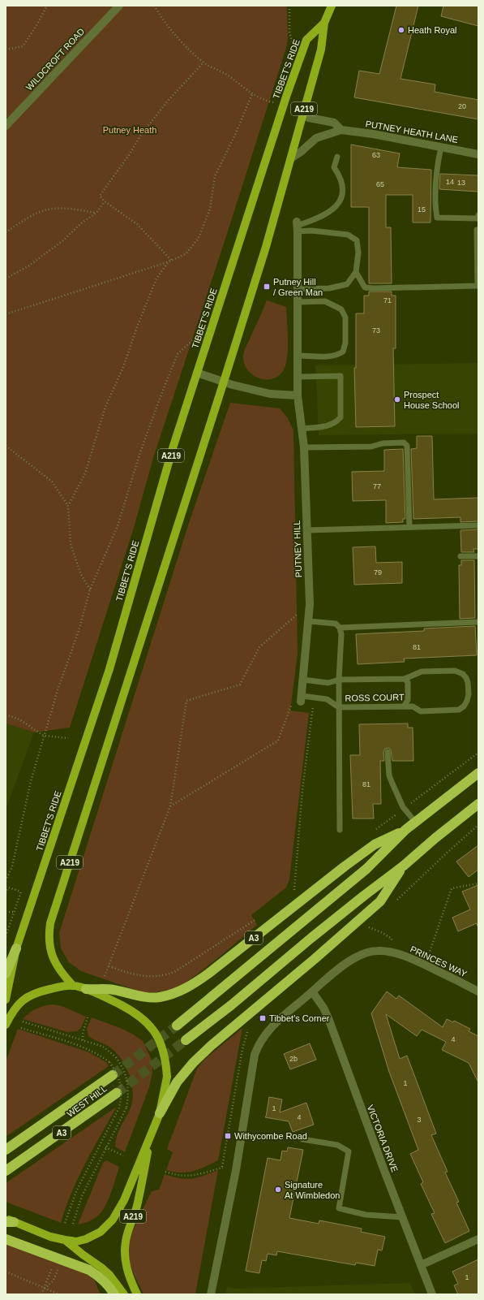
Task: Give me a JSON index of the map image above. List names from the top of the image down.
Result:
{
  "streets": {
    "highway": ["A3", "WEST HILL"],
    "main road": ["TIBBET'S RIDE", "A219"],
    "street": [
      "WILDCROFT ROAD",
      "PUTNEY HEATH LANE",
      "PUTNEY HILL",
      "PRINCES WAY",
      "VICTORIA DRIVE"
    ],
    "lane": ["ROSS COURT"]
  },
  "crossings": [
    ["TIBBET'S RIDE", "A219"],
    ["A219", "PUTNEY HEATH LANE"],
    ["A219", "A3"],
    ["PUTNEY HILL", "ROSS COURT"],
    ["PRINCES WAY", "VICTORIA DRIVE"]
  ],
  "parks": ["Putney Heath"],
  "places": {
    "other": ["Heath Royal", "Prospect House School", "Signature At Wimbledon"],
    "transit": ["Putney Hill / Green Man", "Tibbet's Corner", "Withycombe Road"]
  },
  "house_numbers": [
    "20",
    "63",
    "14",
    "13",
    "65",
    "15",
    "71",
    "73",
    "77",
    "79",
    "81",
    "81",
    "4",
    "2b",
    "1",
    "1",
    "4",
    "3",
    "1"
  ]
}
